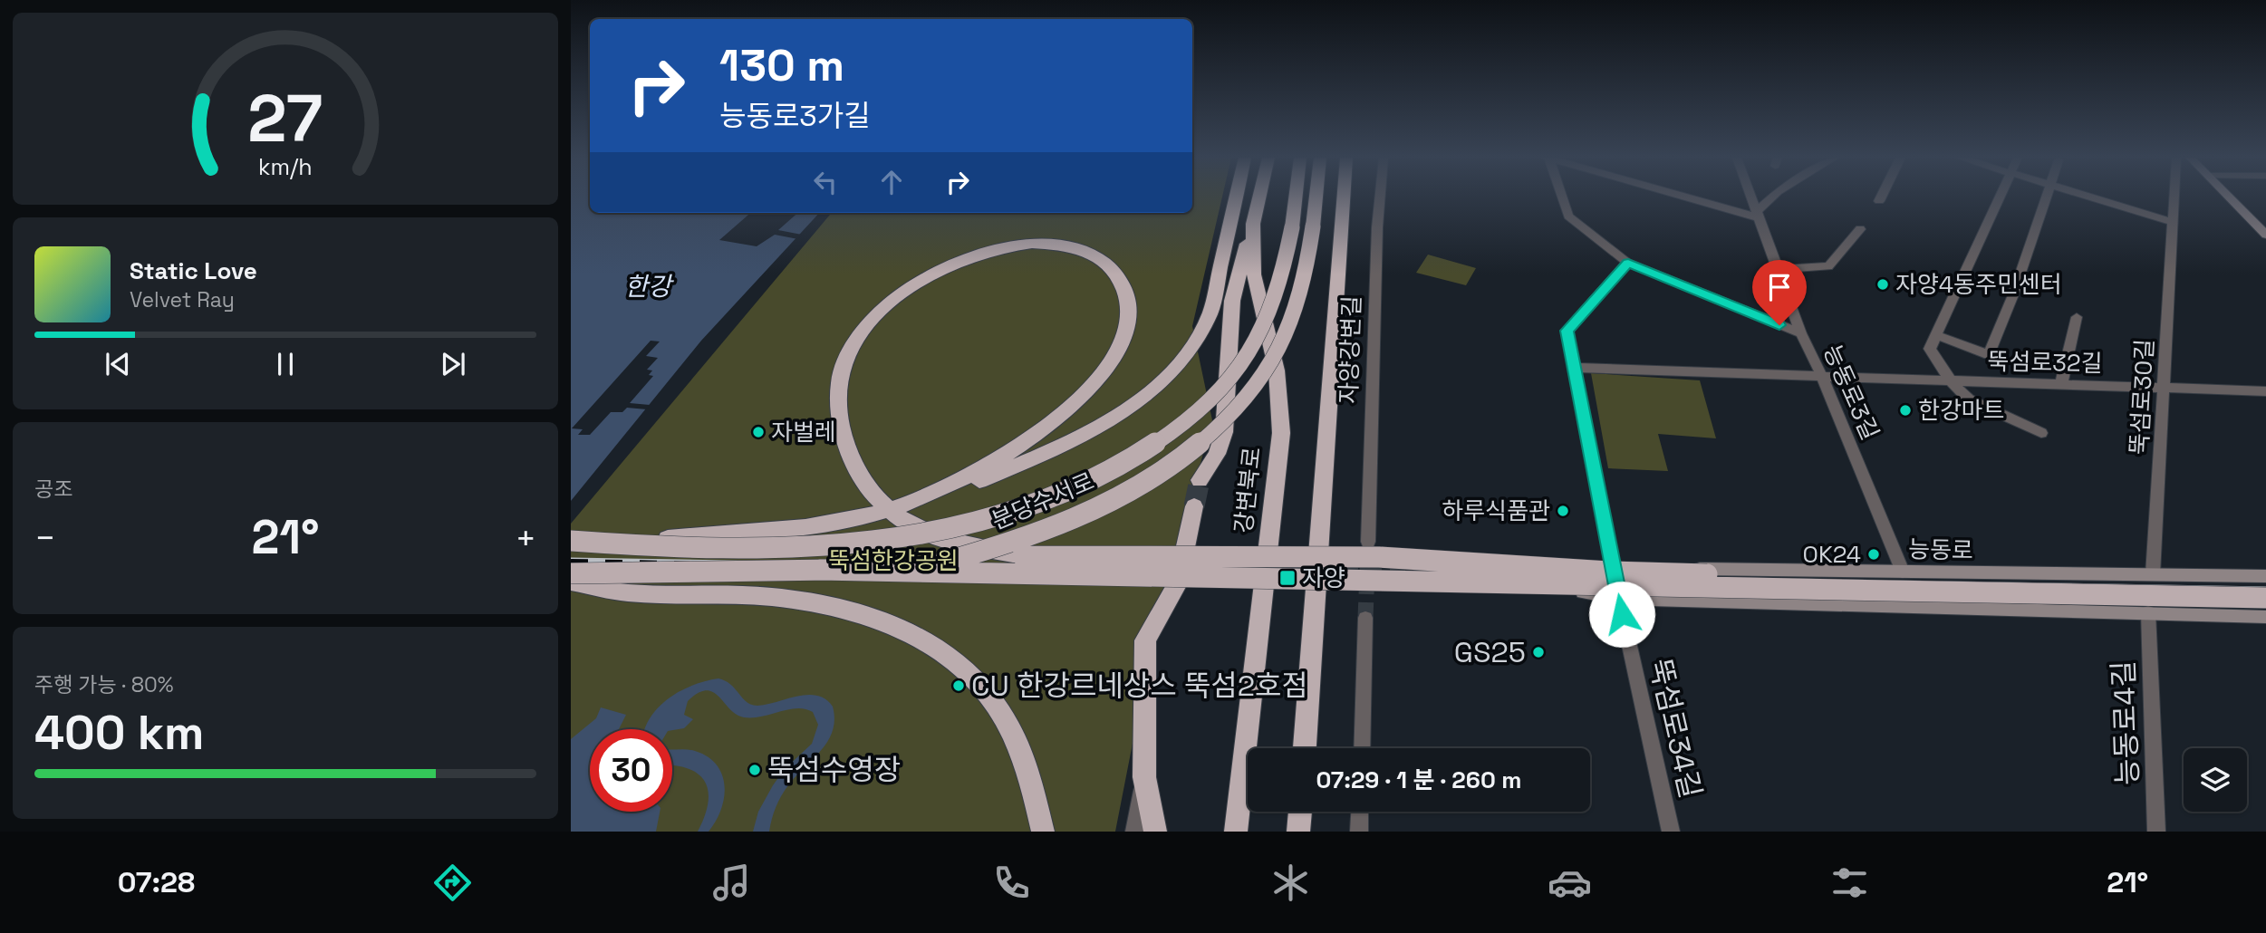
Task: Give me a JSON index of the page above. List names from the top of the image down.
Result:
{
  "streets": {
    "highway": ["강변북로", "분당수서로"],
    "main road": ["능동로"],
    "street": [
      "자양강변길",
      "뚝섬로32길",
      "능동로3길",
      "뚝섬로30길",
      "능동로4길",
      "뚝섬로34길"
    ]
  },
  "crossings": [
    ["뚝섬로32길", "능동로3길"],
    ["뚝섬로32길", "뚝섬로30길"],
    ["뚝섬로32길", "뚝섬로34길"],
    ["능동로3길", "능동로"],
    ["뚝섬로30길", "능동로"],
    ["능동로", "뚝섬로34길"]
  ],
  "water": ["한강"],
  "parks": ["뚝섬한강공원"],
  "places": {
    "other": [
      "자양4동주민센터",
      "한강마트",
      "자벌레",
      "하루식품관",
      "OK24",
      "GS25",
      "CU 한강르네상스 뚝섬2호점",
      "뚝섬수영장"
    ],
    "transit": ["자양"]
  },
  "page": {
    "turn": ["130 m", "능동로3가길"],
    "song": ["Static Love", "Velvet Ray"],
    "tile": [
      "공조",
      ["주행 가능 · 80%", "400 km"]
    ],
    "heat": ["−", "21°", "+"],
    "limit": "30",
    "trip": "07:29 · 1 분 · 260 m",
    "tabs": ["07:28", "21°"],
    "gauge": ["27", "km/h"]
  }
}
